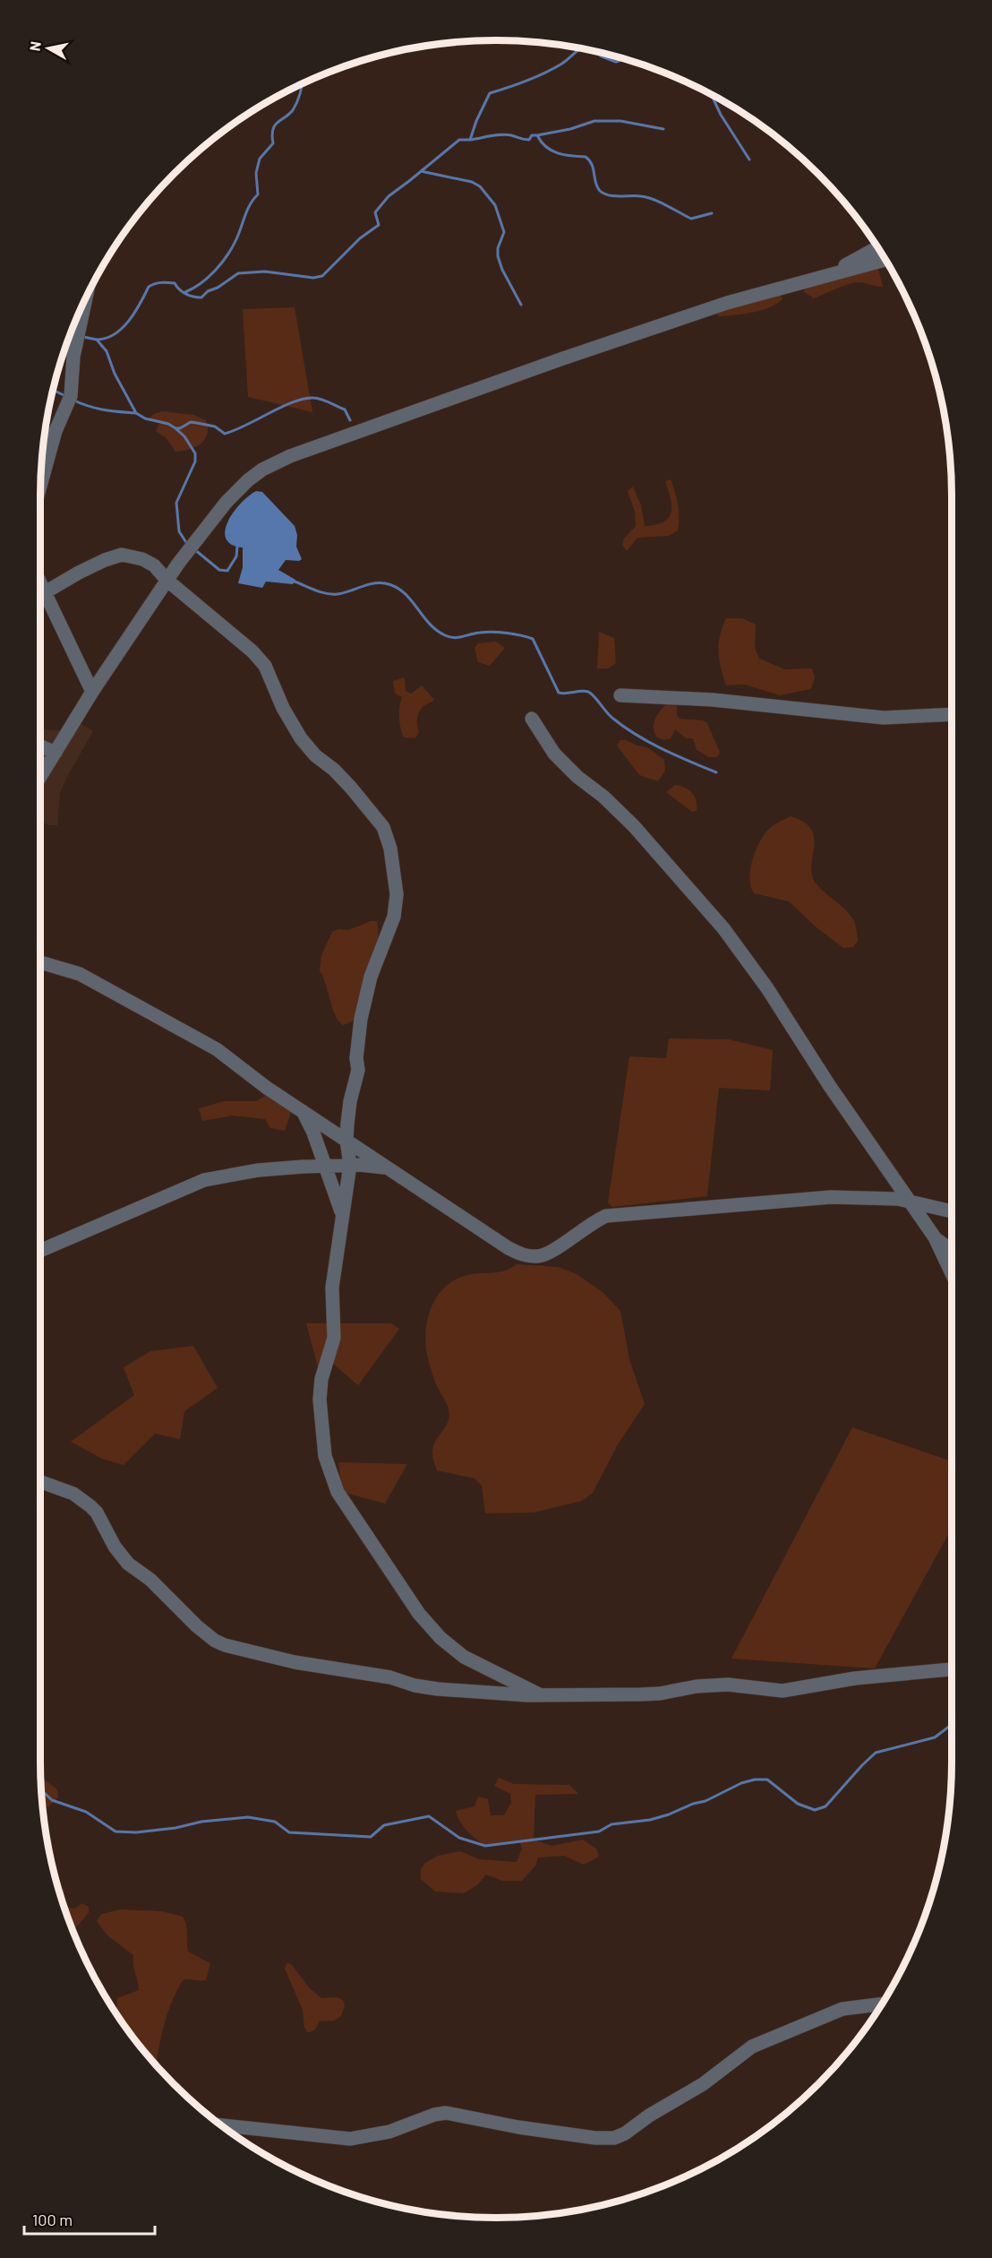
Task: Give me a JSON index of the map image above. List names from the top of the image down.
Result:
{
  "scale_bar": "100 m",
  "north": "left"
}
